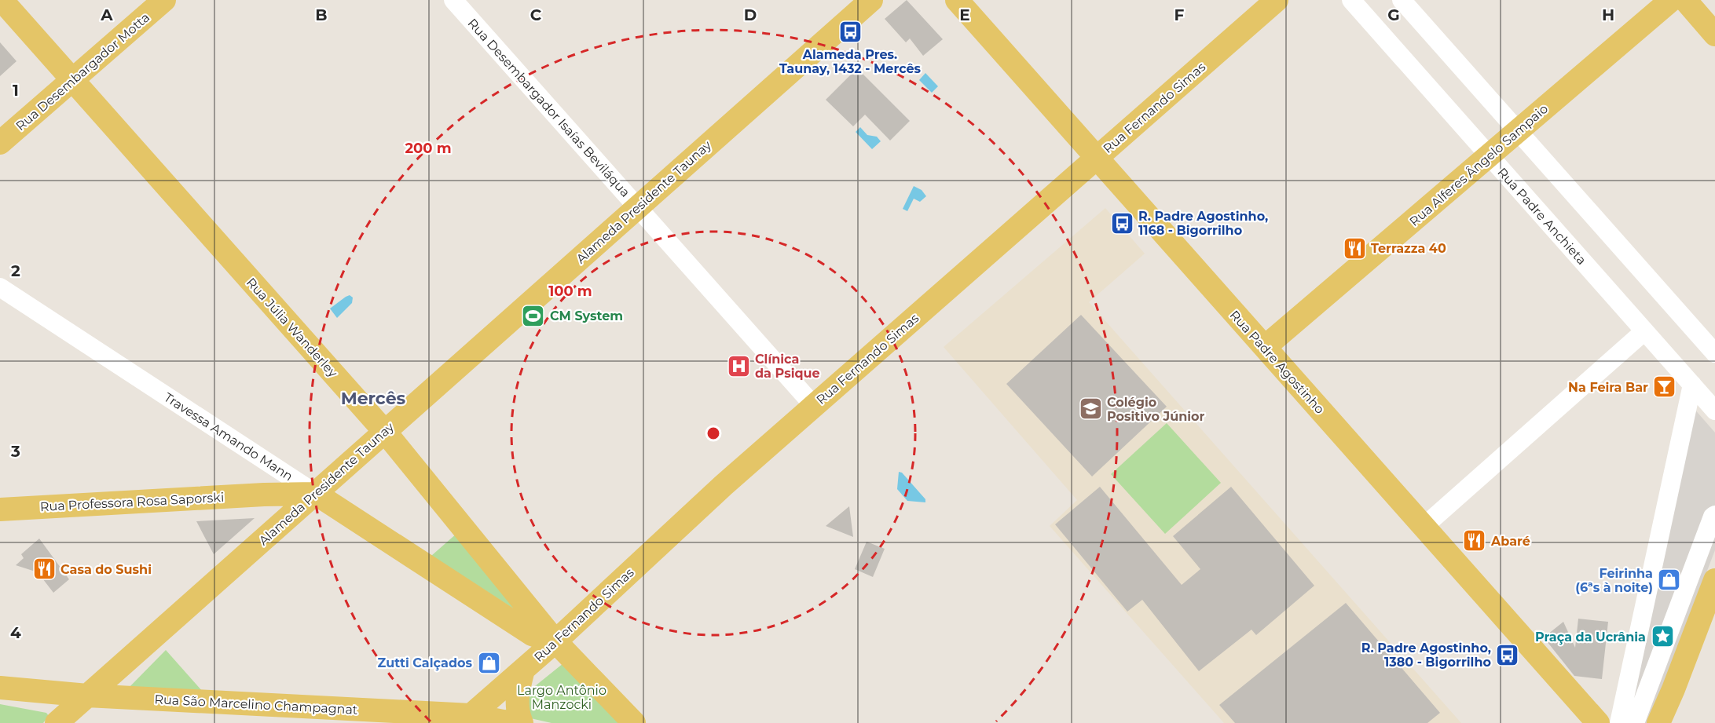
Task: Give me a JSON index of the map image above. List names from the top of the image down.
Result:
{
  "streets": {
    "main road": [
      "Rua Desembargador Motta",
      "Rua Fernando Simas",
      "Rua Alferes Ângelo Sampaio",
      "Alameda Presidente Taunay",
      "Rua Júlia Wanderley",
      "Rua Padre Agostinho",
      "Travessa Amando Mann",
      "Rua Professora Rosa Saporski",
      "Rua São Marcelino Champagnat"
    ],
    "street": ["Rua Desembargador Isaías Beviláqua", "Rua Padre Anchieta"]
  },
  "crossings": [
    ["Rua Desembargador Motta", "Rua Júlia Wanderley"],
    ["Rua Desembargador Isaías Beviláqua", "Rua Fernando Simas"],
    ["Rua Desembargador Isaías Beviláqua", "Alameda Presidente Taunay"],
    ["Rua Fernando Simas", "Rua Júlia Wanderley"],
    ["Rua Fernando Simas", "Rua Padre Agostinho"],
    ["Rua Fernando Simas", "Travessa Amando Mann"],
    ["Rua Fernando Simas", "Rua São Marcelino Champagnat"],
    ["Rua Alferes Ângelo Sampaio", "Rua Padre Anchieta"],
    ["Rua Alferes Ângelo Sampaio", "Rua Padre Agostinho"],
    ["Alameda Presidente Taunay", "Rua Júlia Wanderley"],
    ["Alameda Presidente Taunay", "Travessa Amando Mann"],
    ["Alameda Presidente Taunay", "Rua Professora Rosa Saporski"],
    ["Alameda Presidente Taunay", "Rua São Marcelino Champagnat"],
    ["Rua Júlia Wanderley", "Travessa Amando Mann"],
    ["Travessa Amando Mann", "Rua Professora Rosa Saporski"]
  ],
  "districts": ["Mercês"],
  "parks": ["Largo Antônio Manzocki"],
  "places": {
    "bus stop": ["Alameda Pres. Taunay, 1432 - Mercês", "R. Padre Agostinho, 1168 - Bigorrilho", "R. Padre Agostinho, 1380 - Bigorrilho"],
    "restaurant": ["Terrazza 40", "Abaré", "Casa do Sushi"],
    "sports": ["CM System"],
    "hospital": ["Clínica da Psique"],
    "bar": ["Na Feira Bar"],
    "school or university": ["Colégio Positivo Júnior"],
    "shop": ["Feirinha (6ªs à noite)", "Zutti Calçados"],
    "place": ["Praça da Ucrânia"]
  },
  "grid": {
    "columns": [
      "A",
      "B",
      "C",
      "D",
      "E",
      "F",
      "G",
      "H"
    ],
    "rows": [
      "1",
      "2",
      "3",
      "4"
    ]
  },
  "rings": ["200 m", "100 m"]
}
